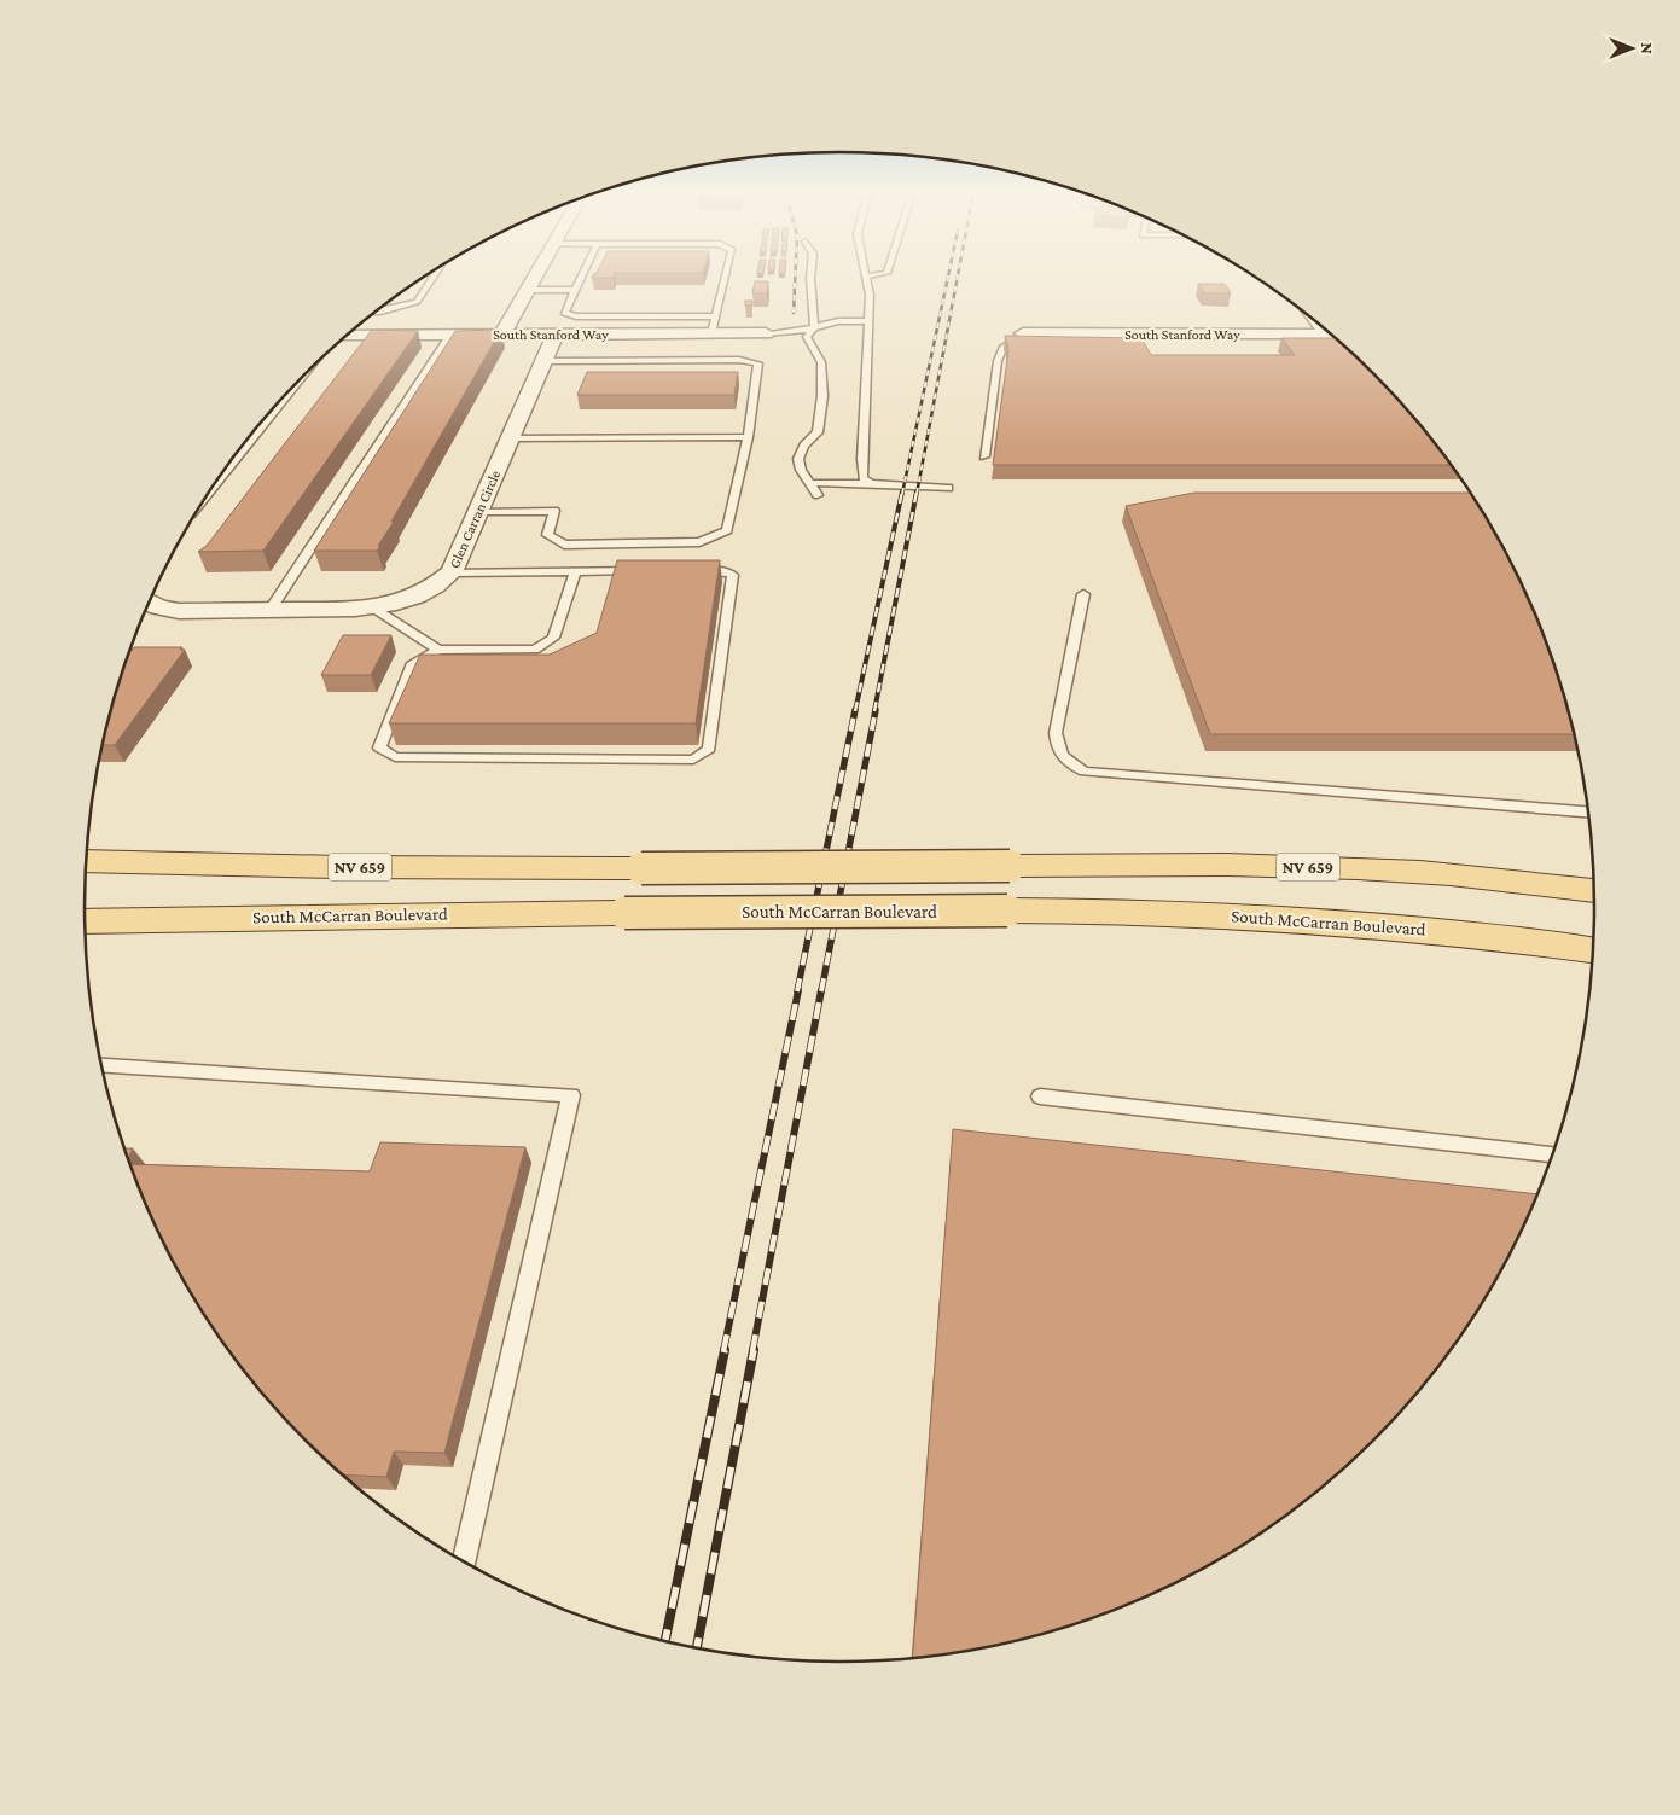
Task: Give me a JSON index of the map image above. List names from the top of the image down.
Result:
{
  "streets": {
    "main road": ["NV 659", "South McCarran Boulevard"],
    "street": ["South Stanford Way", "Glen Carran Circle"]
  },
  "crossings": [
    ["South Stanford Way", "Glen Carran Circle"]
  ],
  "north": "right"
}
